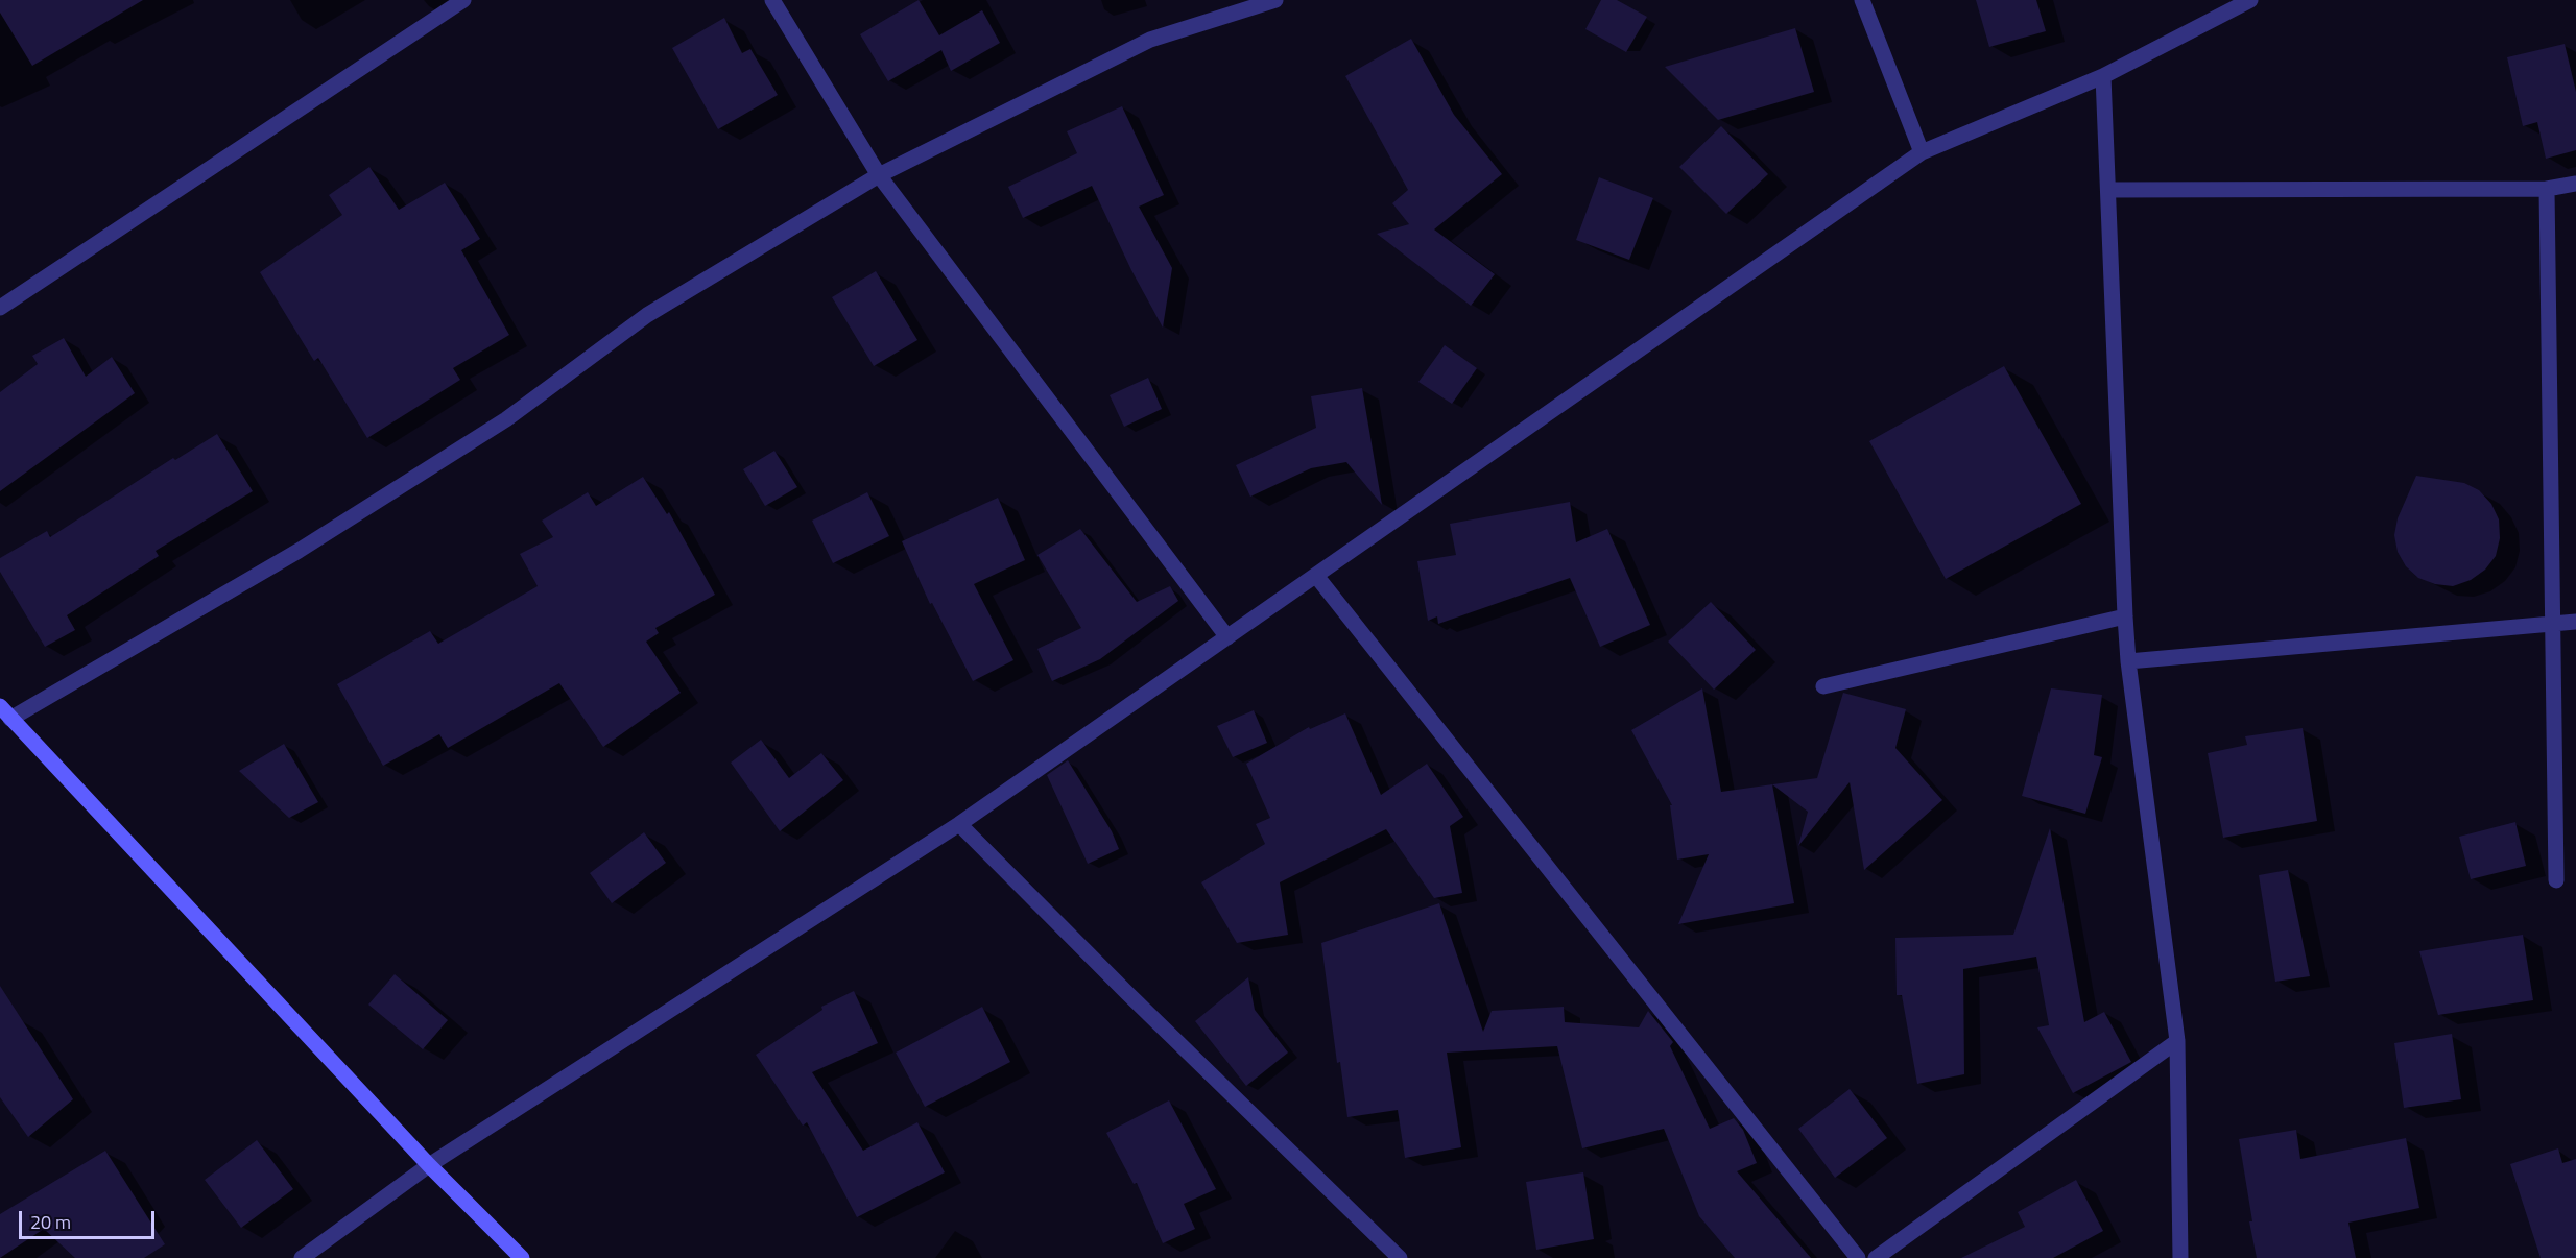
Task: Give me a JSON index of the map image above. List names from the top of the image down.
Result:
{
  "scale_bar": "20 m"
}
